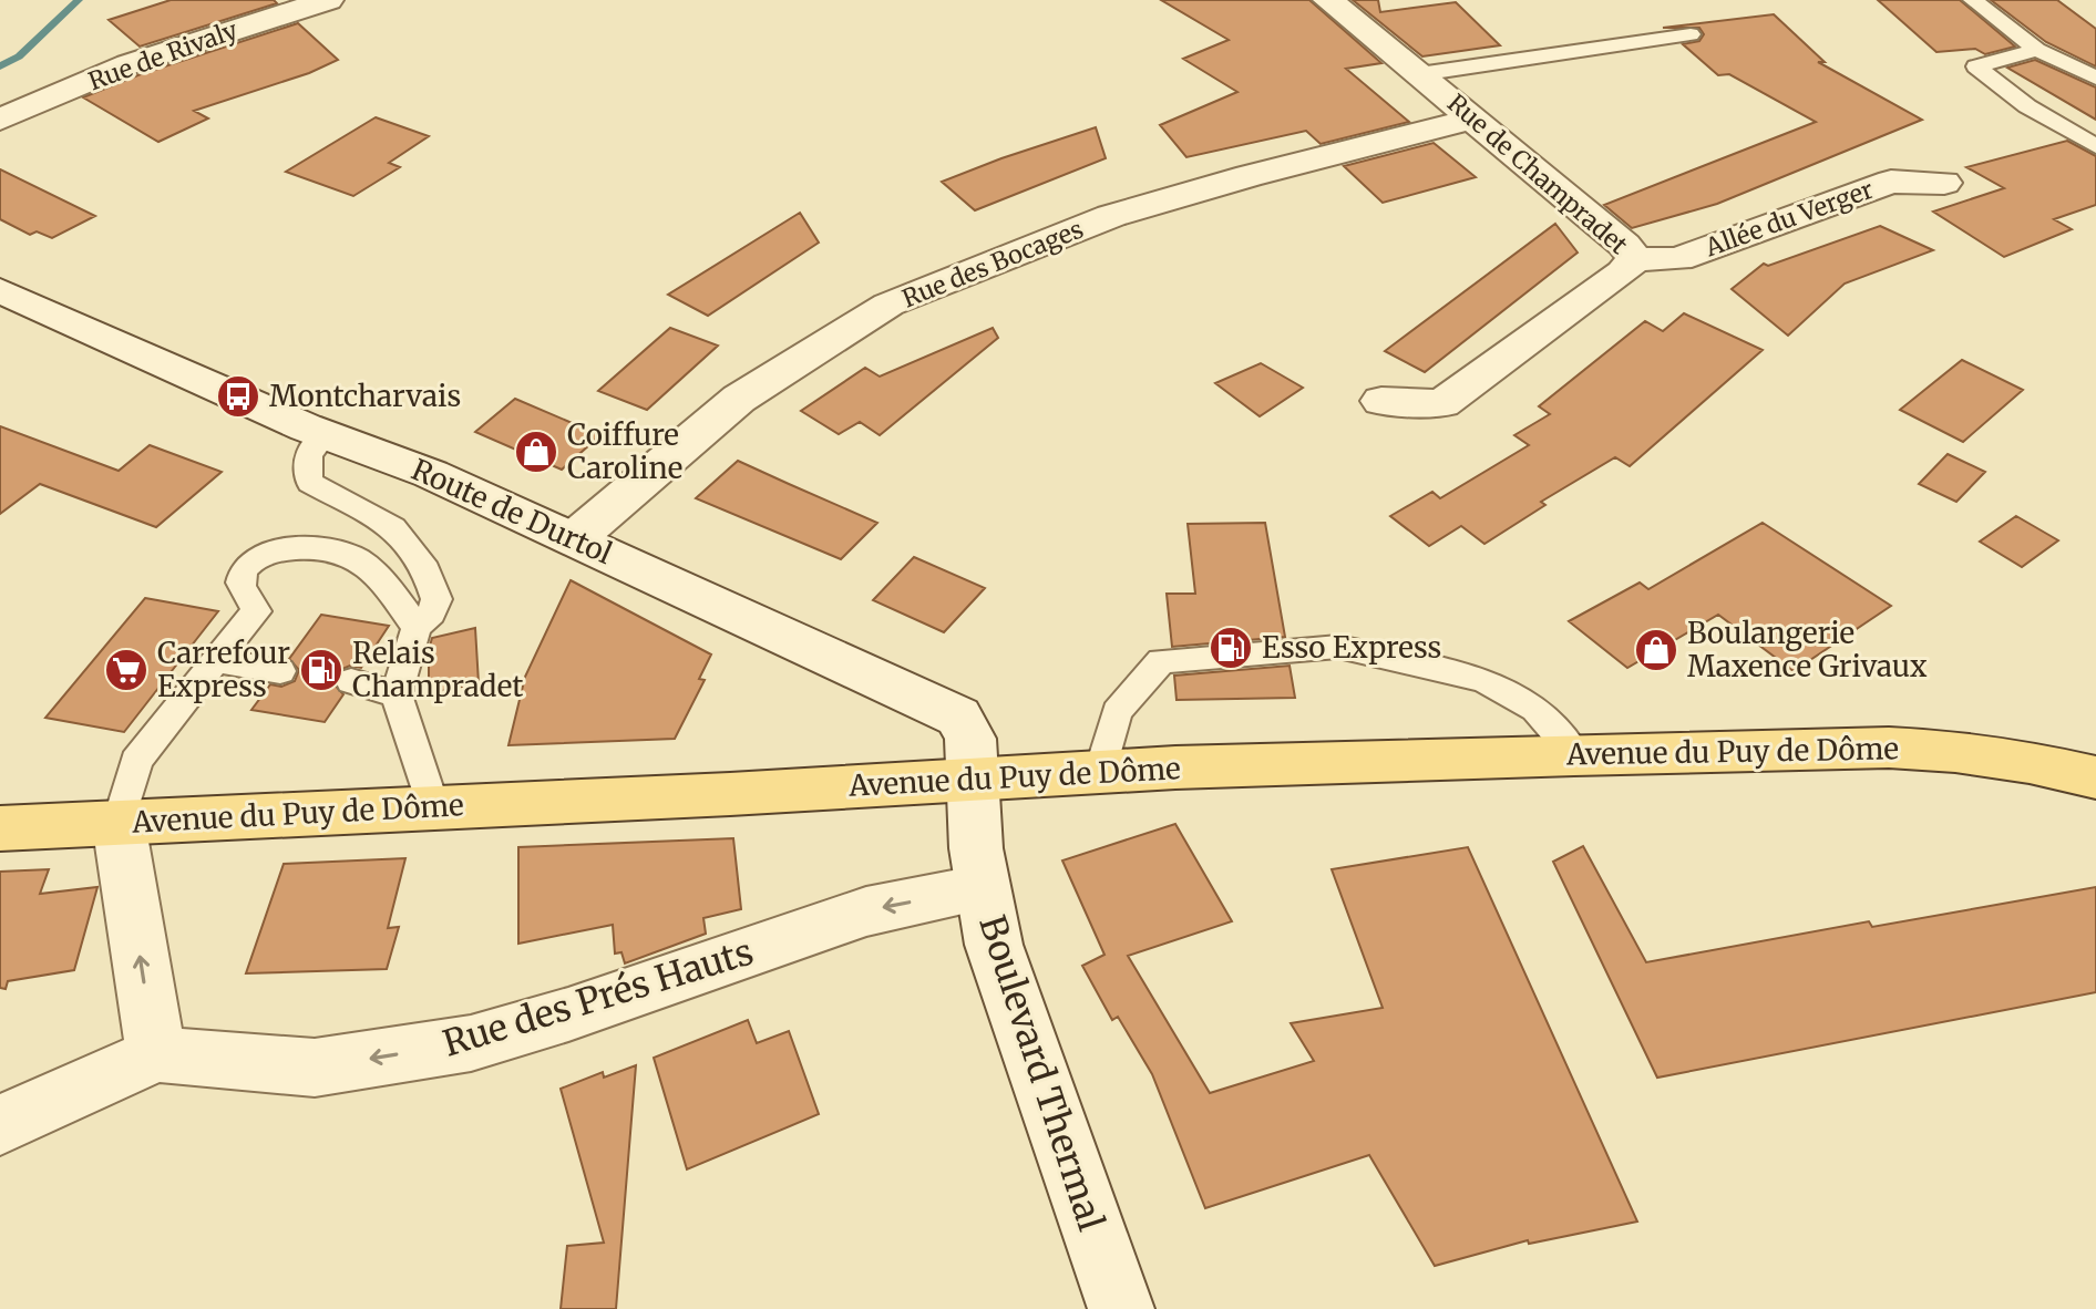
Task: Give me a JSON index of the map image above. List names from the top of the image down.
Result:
{
  "streets": {
    "main road": ["Avenue du Puy de Dôme"],
    "street": [
      "Rue de Rivaly",
      "Rue de Champradet",
      "Allée du Verger",
      "Rue des Bocages",
      "Route de Durtol",
      "Rue des Prés Hauts",
      "Boulevard Thermal"
    ]
  },
  "crossings": [
    ["Rue de Champradet", "Allée du Verger"],
    ["Rue de Champradet", "Rue des Bocages"],
    ["Rue des Bocages", "Route de Durtol"],
    ["Route de Durtol", "Avenue du Puy de Dôme"],
    ["Route de Durtol", "Boulevard Thermal"],
    ["Avenue du Puy de Dôme", "Boulevard Thermal"],
    ["Rue des Prés Hauts", "Boulevard Thermal"]
  ],
  "one_way": ["Rue des Prés Hauts"],
  "places": {
    "bus stop": ["Montcharvais"],
    "shop": ["Coiffure Caroline", "Boulangerie Maxence Grivaux"],
    "fuel station": ["Esso Express", "Relais Champradet"],
    "supermarket": ["Carrefour Express"]
  }
}
